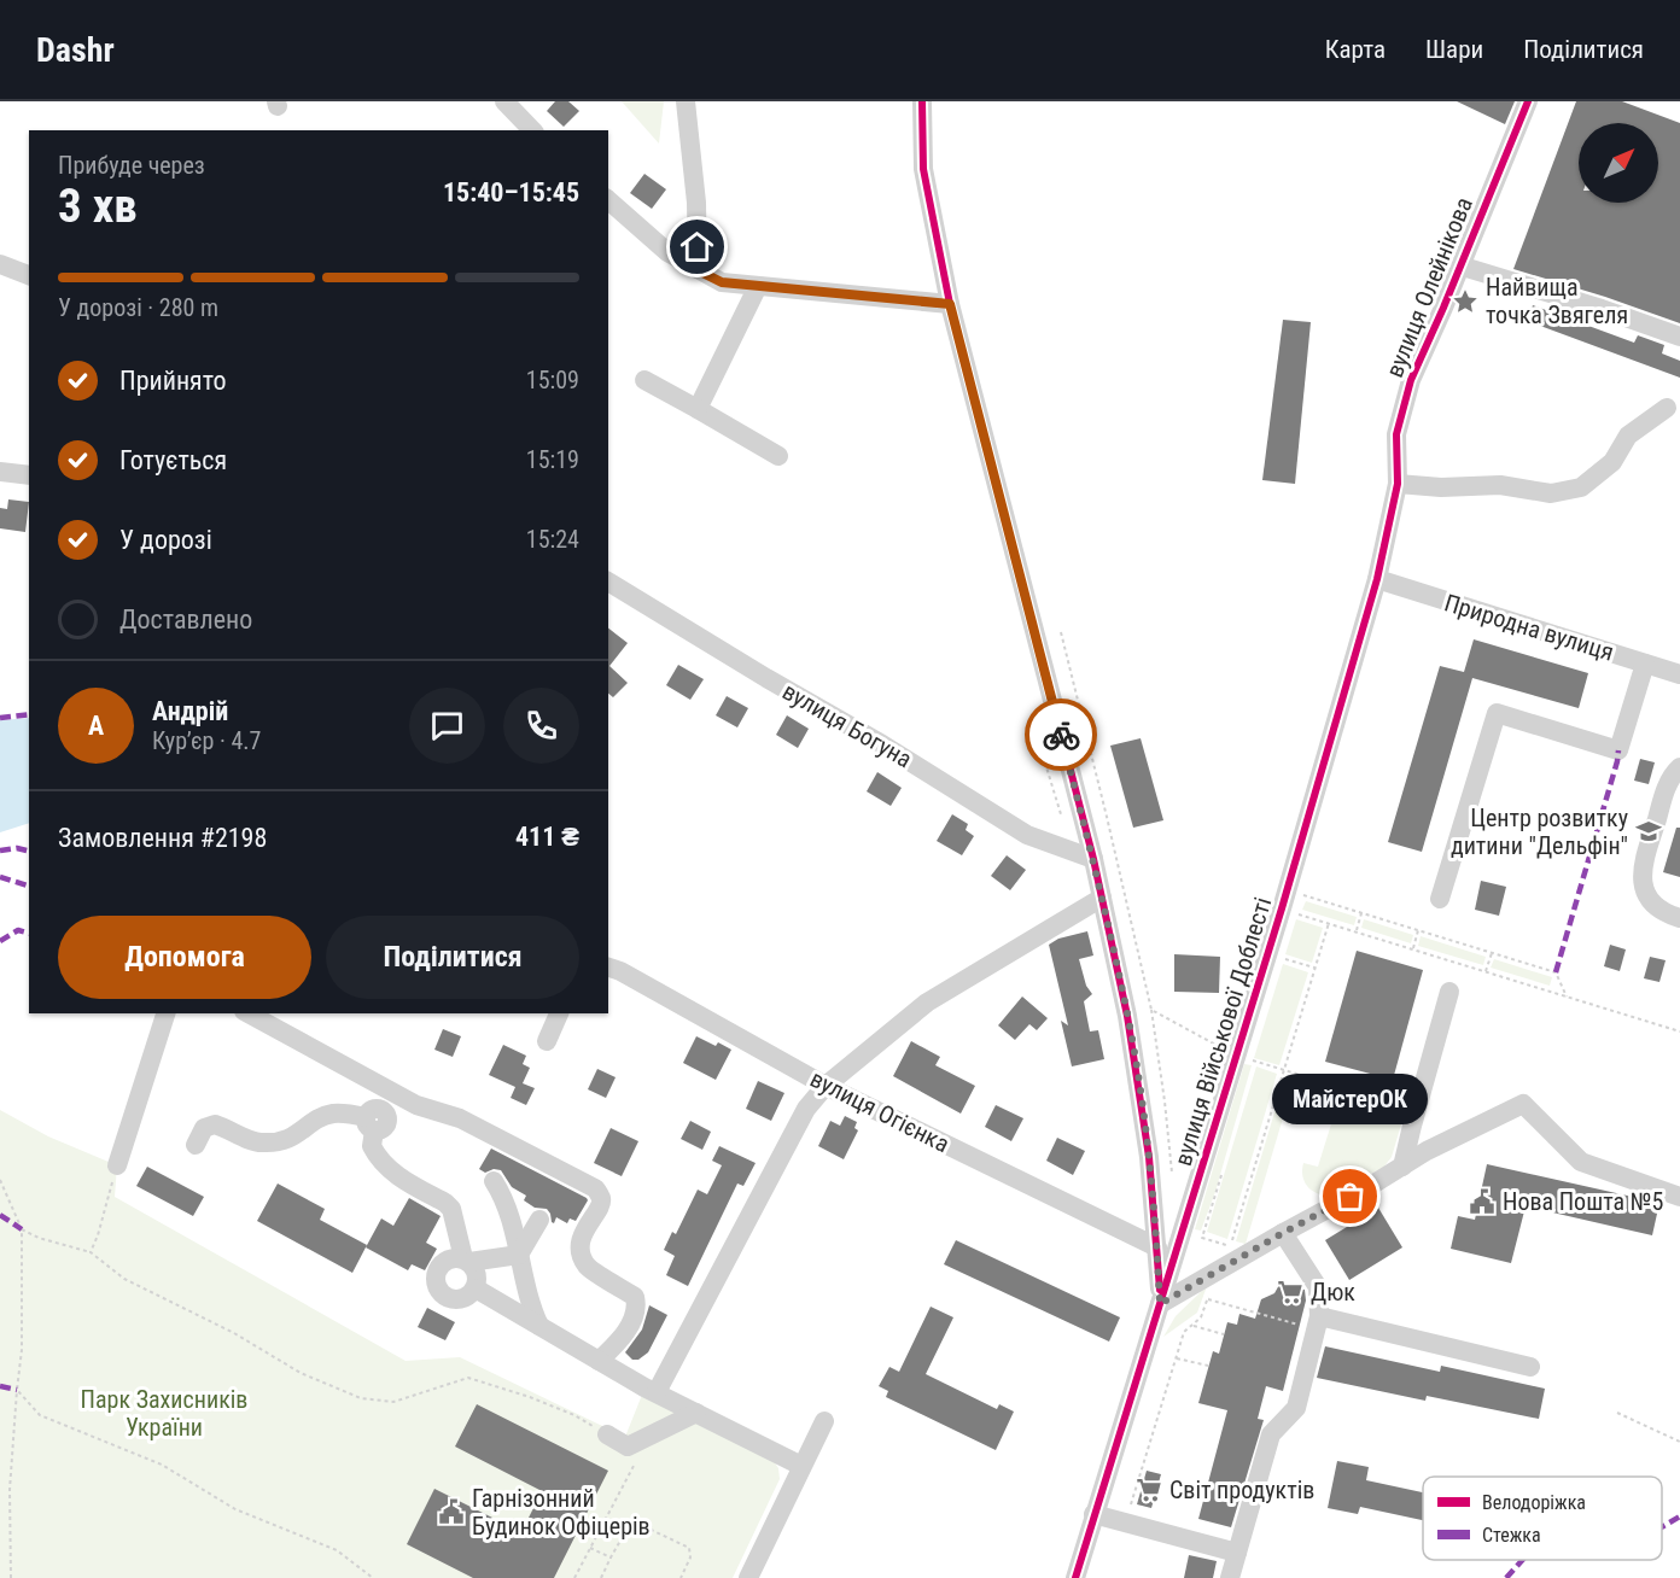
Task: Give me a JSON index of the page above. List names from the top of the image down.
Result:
{
  "streets": {
    "street": [
      "вулиця Олейнікова",
      "Природна вулиця",
      "вулиця Богуна",
      "вулиця Військової Доблесті",
      "вулиця Огієнка"
    ]
  },
  "crossings": [
    ["вулиця Олейнікова", "Природна вулиця"],
    ["вулиця Олейнікова", "вулиця Військової Доблесті"],
    ["Природна вулиця", "вулиця Військової Доблесті"]
  ],
  "parks": ["Парк Захисників України"],
  "places": {
    "place": ["Найвища точка Звягеля"],
    "school or university": ["Центр розвитку дитини \"Дельфін\""],
    "other": ["МайстерОК"],
    "public building": ["Нова Пошта №5", "Гарнізонний Будинок Офіцерів"],
    "supermarket": ["Дюк", "Світ продуктів"]
  },
  "legend": ["Велодоріжка", "Стежка"],
  "north": "top right",
  "page": {
    "header": "Dashr",
    "nav": ["Карта", "Шари", "Поділитися"],
    "heading": ["3 хв", "Прибуде через", "15:40–15:45"],
    "panel": [
      "Андрій",
      "Кур’єр · 4.7",
      "Замовлення #2198",
      "411 ₴"
    ],
    "bar": "У дорозі · 280 m",
    "list": [
      ["Прийнято", "15:09"],
      ["Готується", "15:19"],
      ["У дорозі", "15:24"],
      "Доставлено"
    ],
    "round": "А",
    "buttons": ["Допомога", "Поділитися"],
    "bubble": "МайстерОК"
  }
}
